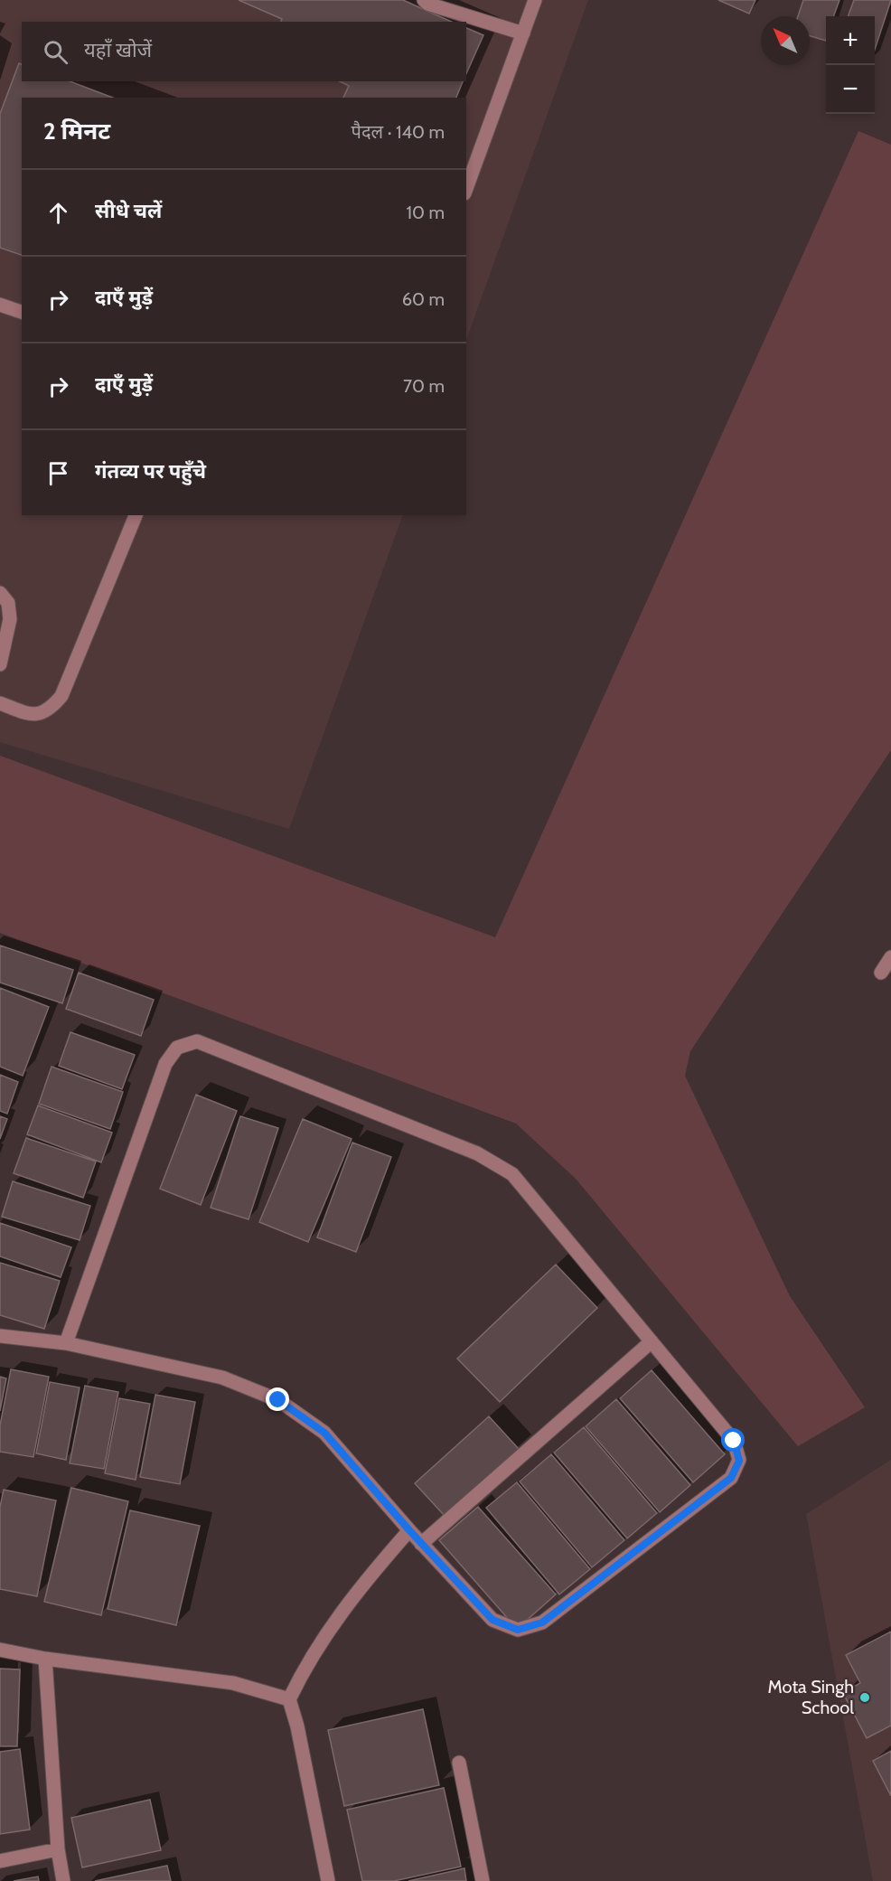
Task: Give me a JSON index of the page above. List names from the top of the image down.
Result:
{
  "places": ["Mota Singh School"],
  "north": "top left",
  "page": {
    "map_buttons": ["+", "−"],
    "search": "यहाँ खोजें",
    "heading": ["2 मिनट", "पैदल · 140 m"],
    "list": [
      ["सीधे चलें", "10 m"],
      ["दाएँ मुड़ें", "60 m"],
      ["दाएँ मुड़ें", "70 m"],
      "गंतव्य पर पहुँचे"
    ]
  }
}
